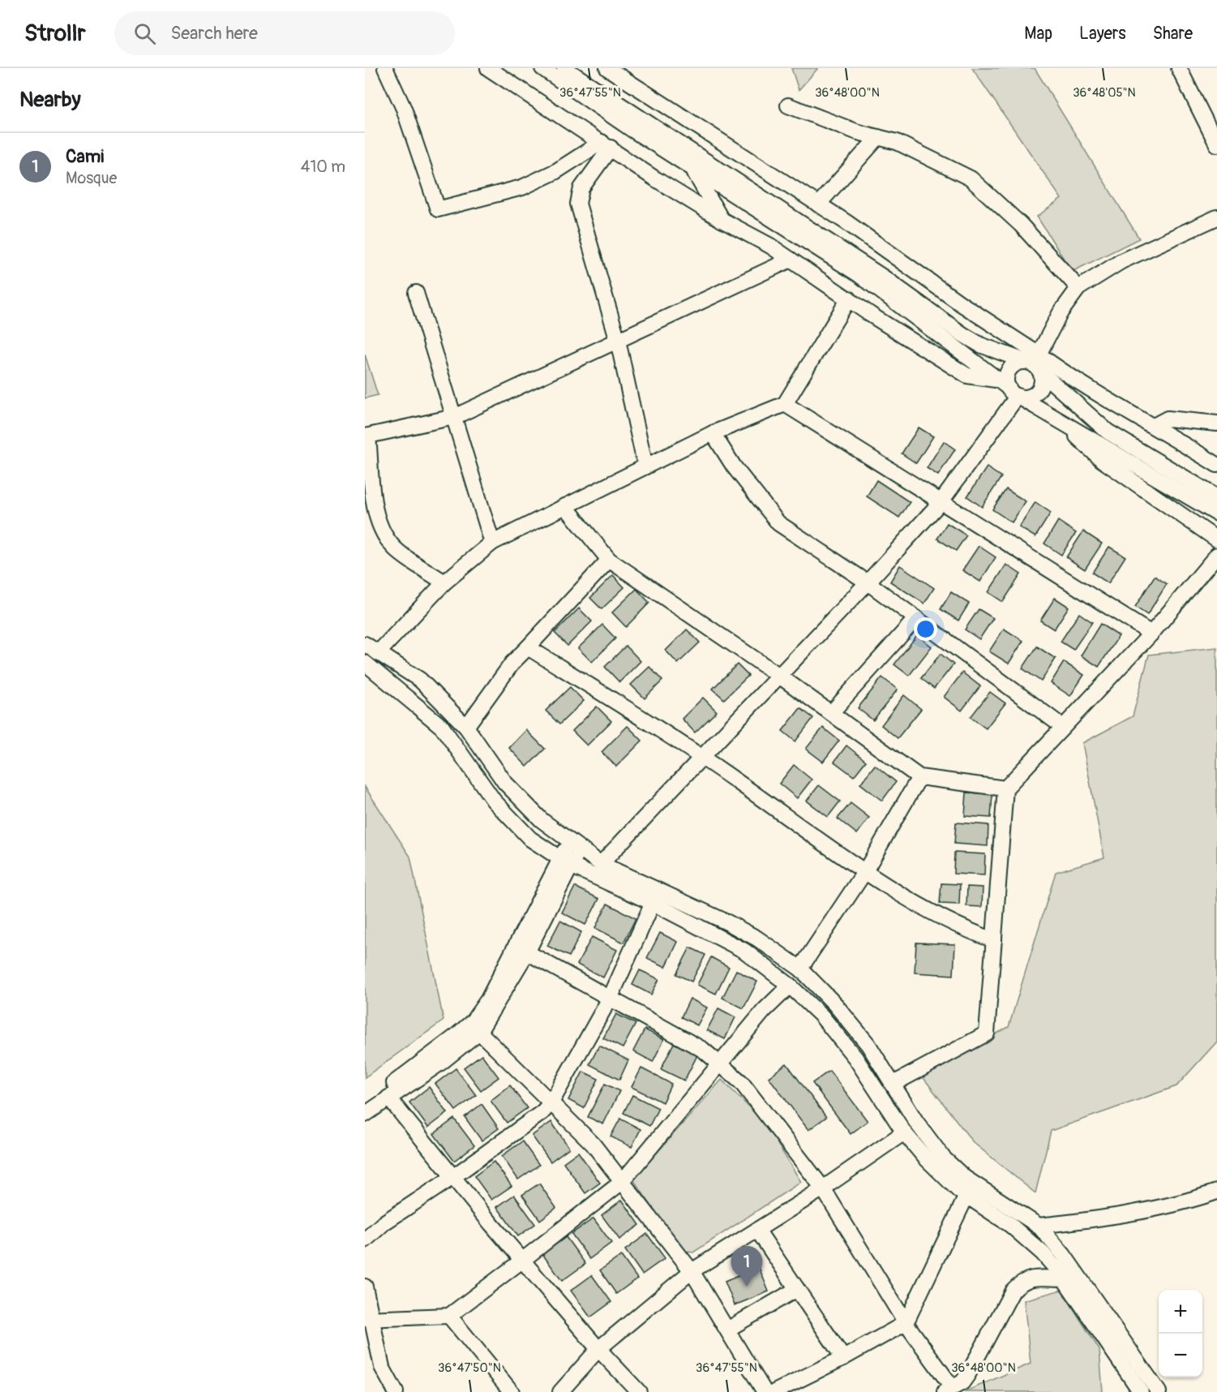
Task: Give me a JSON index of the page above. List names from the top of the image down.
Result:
{
  "page": {
    "header": "Strollr",
    "search": "Search here",
    "nav": ["Map", "Layers", "Share"],
    "heading": "Nearby",
    "list": [
      {
        "mark": "1",
        "name": "Cami",
        "note": "Mosque",
        "value": "410 m"
      }
    ],
    "pins": "1",
    "map_buttons": ["+", "−"]
  },
  "coordinates": [
    "36°47'55\"N",
    "36°48'00\"N",
    "36°48'05\"N",
    "36°47'50\"N"
  ]
}
